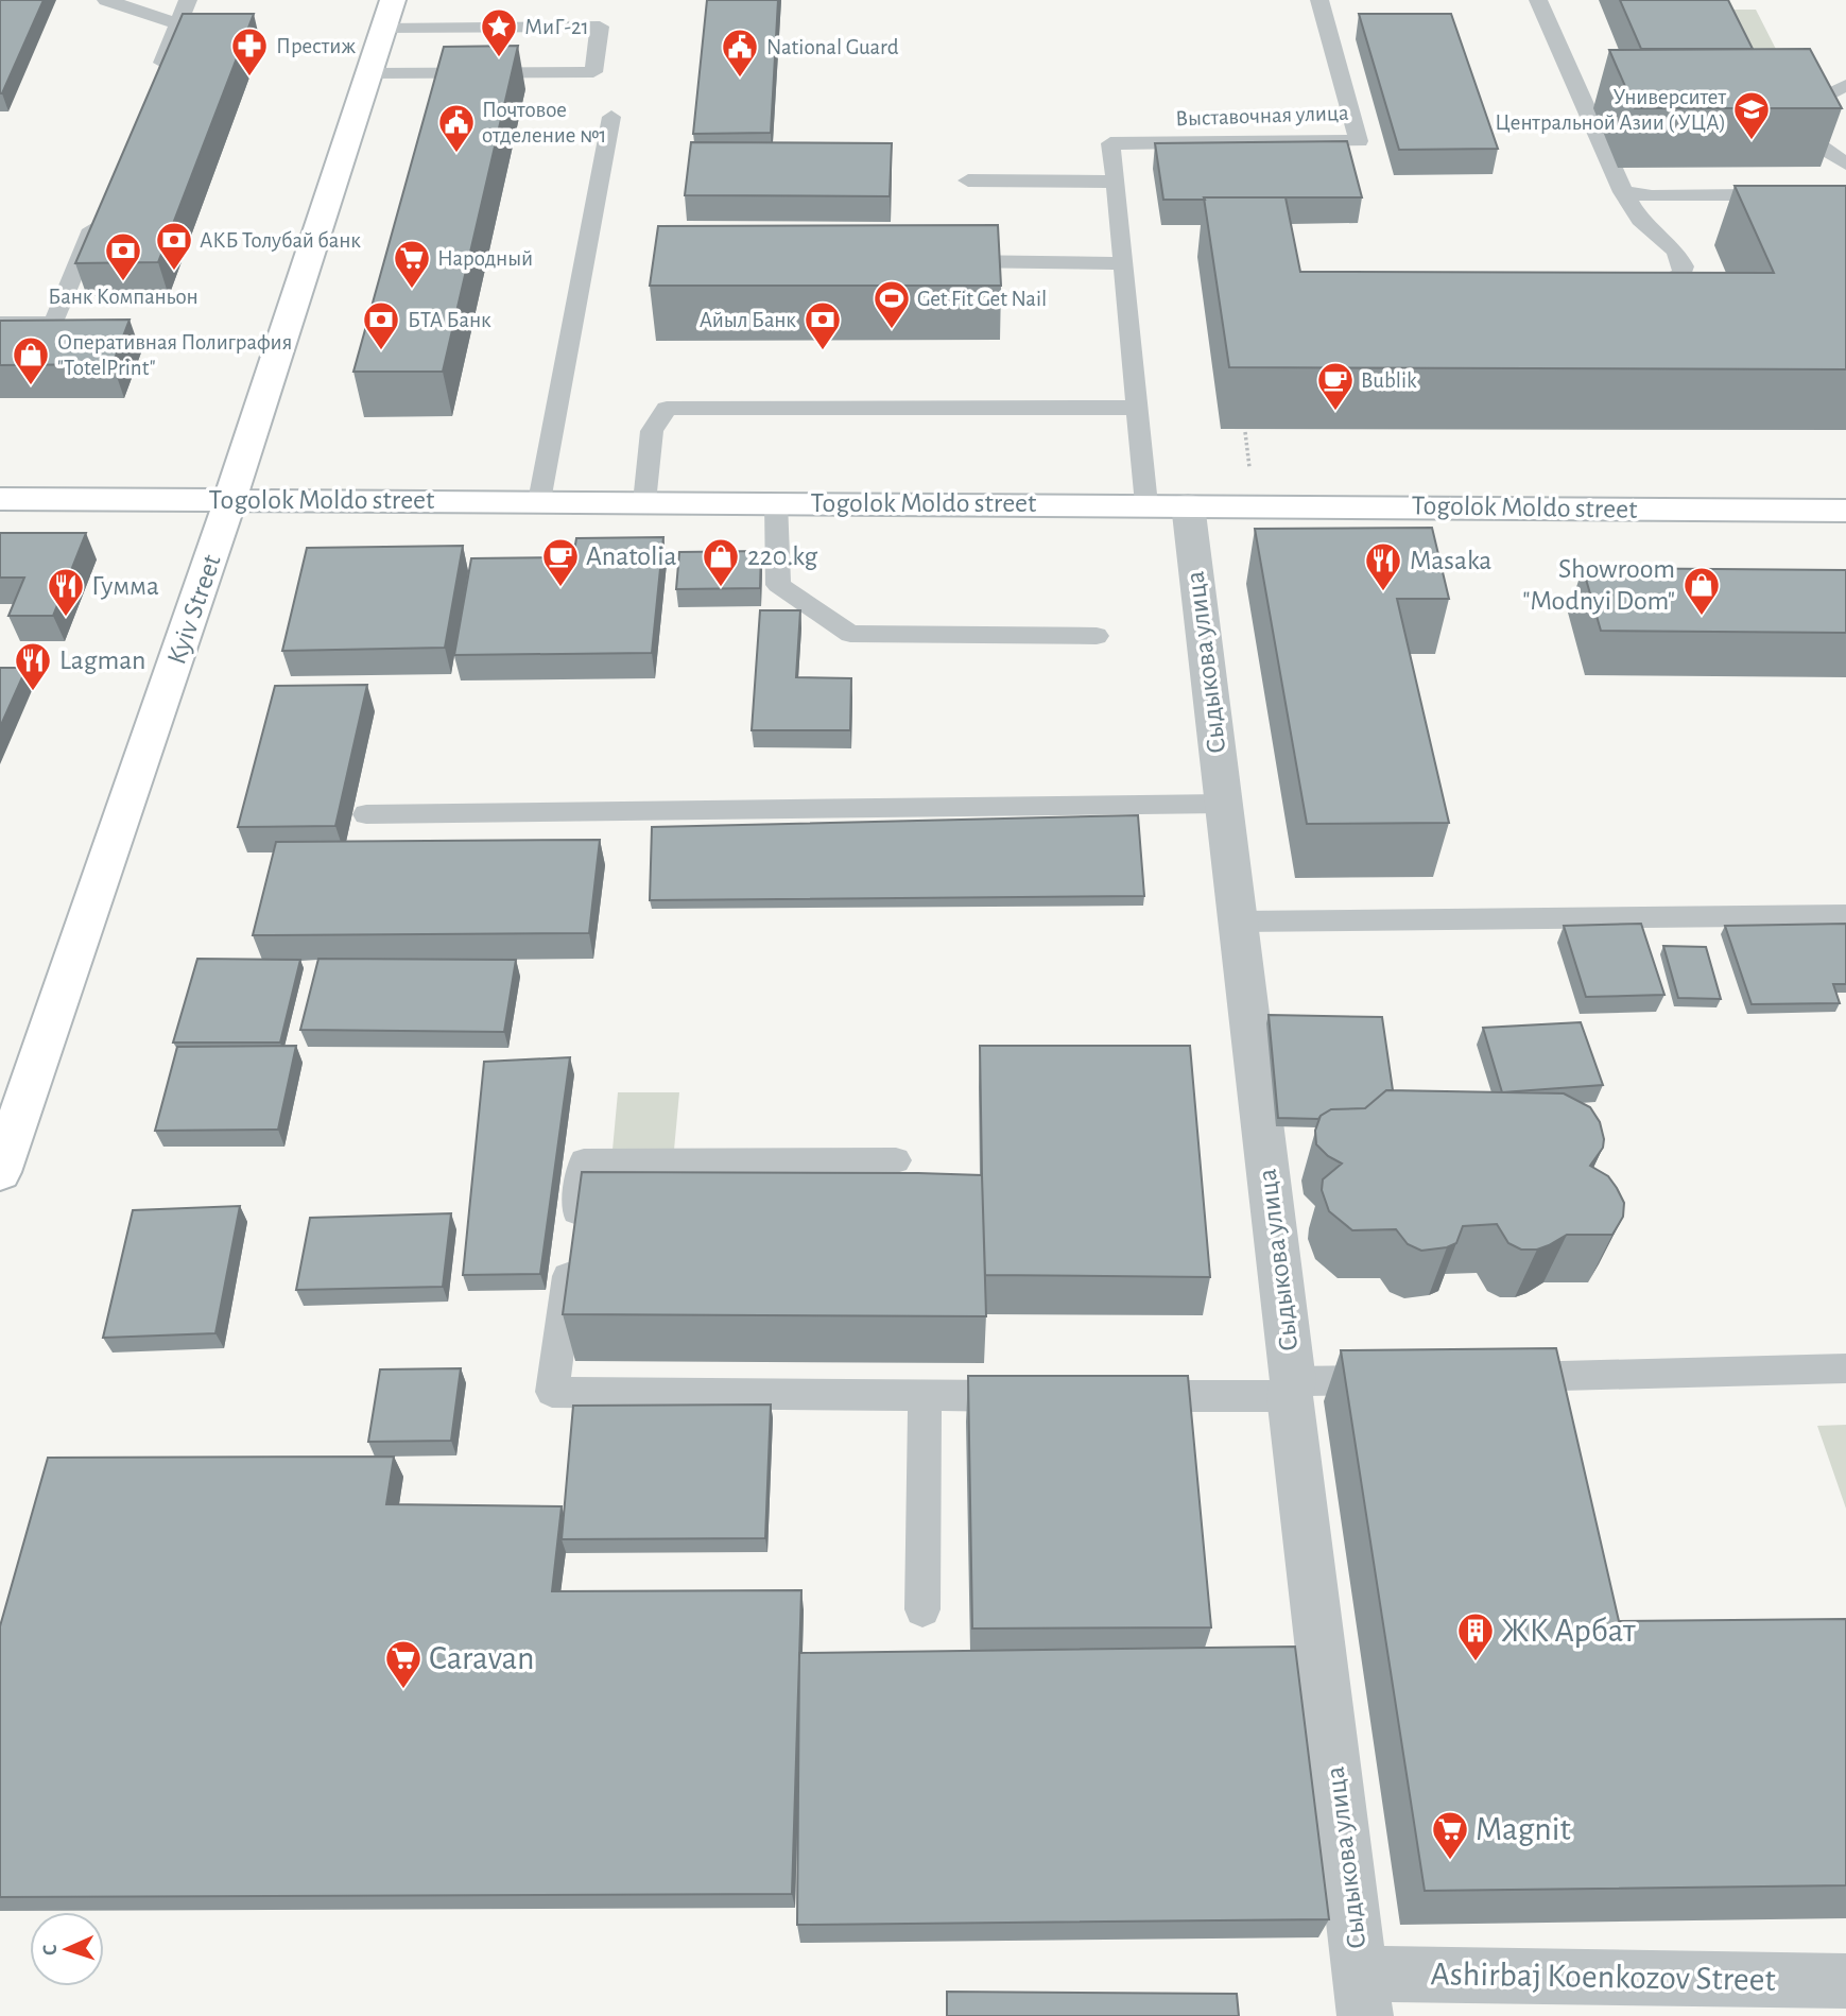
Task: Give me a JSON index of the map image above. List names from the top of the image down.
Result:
{
  "streets": {
    "main road": ["Togolok Moldo street", "Kyiv Street"],
    "street": ["Сыдыкова улица", "Ashirbaj Koenkozov Street"],
    "lane": ["Выставочная улица"]
  },
  "crossings": [
    ["Togolok Moldo street", "Kyiv Street"],
    ["Togolok Moldo street", "Сыдыкова улица"],
    ["Сыдыкова улица", "Ashirbaj Koenkozov Street"]
  ],
  "places": {
    "place": ["МиГ-21"],
    "pharmacy": ["Престиж"],
    "public building": ["National Guard", "Почтовое отделение №1"],
    "school or university": ["Университет Центральной Азии ( УЦА)"],
    "bank": [
      "АКБ Толубай банк",
      "Банк Компаньон",
      "БТА Банк",
      "Айыл Банк"
    ],
    "supermarket": ["Народный", "Caravan", "Magnit"],
    "sports": ["Get Fit Get Nail"],
    "shop": ["Оперативная Полиграфия \"TotelPrint\"", "220.kg", "Showroom \"Modnyi Dom\""],
    "cafe": ["Bublik", "Anatolia"],
    "restaurant": ["Masaka", "Гумма", "Lagman"],
    "building": ["ЖК Арбат"]
  },
  "north": "left"
}
